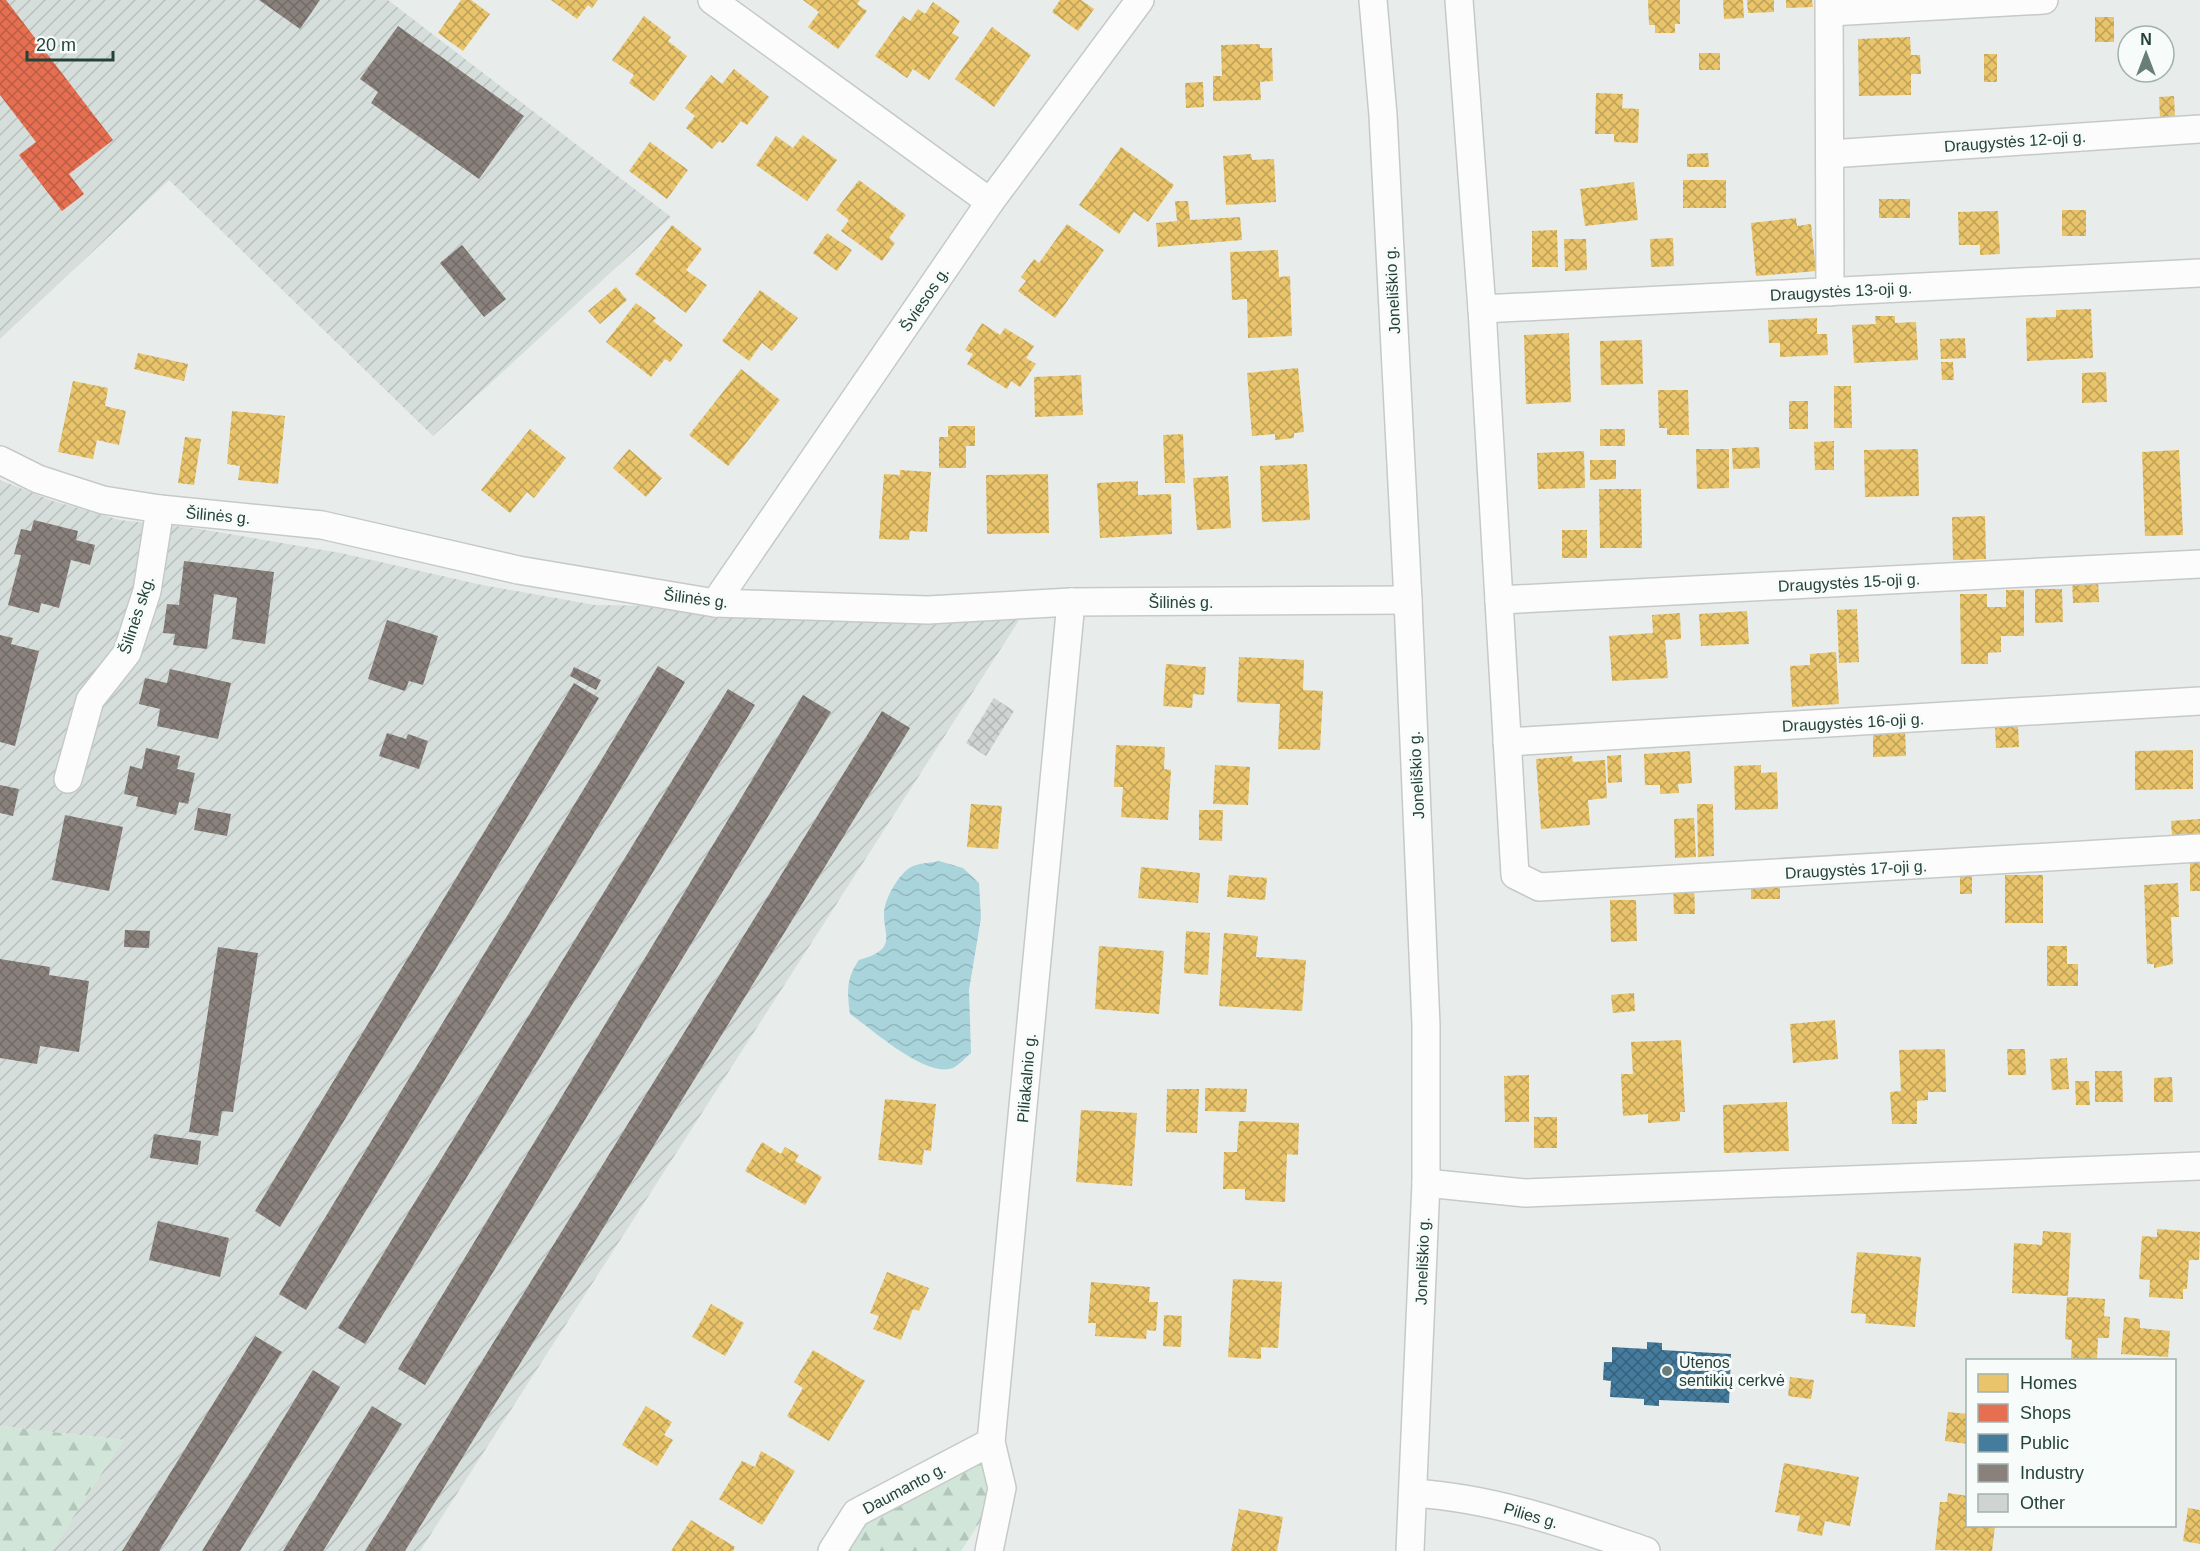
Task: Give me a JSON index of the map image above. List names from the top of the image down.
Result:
{
  "streets": {
    "street": [
      "Draugystės 12-oji g.",
      "Joneliškio g.",
      "Draugystės 13-oji g.",
      "Šviesos g.",
      "Šilinės g.",
      "Draugystės 15-oji g.",
      "Šilinės skg.",
      "Draugystės 16-oji g.",
      "Draugystės 17-oji g.",
      "Piliakalnio g.",
      "Daumanto g.",
      "Pilies g."
    ]
  },
  "crossings": [
    ["Joneliškio g.", "Šilinės g."],
    ["Joneliškio g.", "Pilies g."],
    ["Šviesos g.", "Šilinės g."],
    ["Šilinės g.", "Šilinės skg."],
    ["Šilinės g.", "Piliakalnio g."],
    ["Draugystės 16-oji g.", "Draugystės 17-oji g."],
    ["Piliakalnio g.", "Daumanto g."]
  ],
  "places": ["Utenos sentikių cerkvė"],
  "legend": [
    "Homes",
    "Shops",
    "Public",
    "Industry",
    "Other"
  ],
  "scale_bar": "20 m",
  "north": "top"
}
